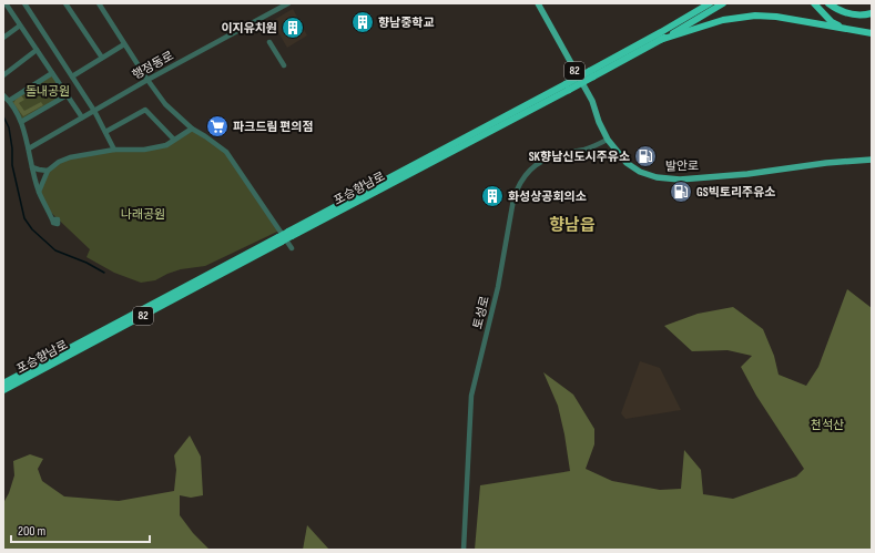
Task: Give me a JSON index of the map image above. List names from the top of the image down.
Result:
{
  "streets": {
    "highway": ["82", "포승향남로"],
    "main road": ["발안로"],
    "street": ["행정동로", "토성로"]
  },
  "crossings": [
    ["발안로", "토성로"]
  ],
  "districts": ["향남읍"],
  "parks": ["돌내공원", "나래공원", "천석산"],
  "places": {
    "building": ["향남중학교", "이지유치원", "화성상공회의소"],
    "supermarket": ["파크드림 편의점"],
    "fuel station": ["SK향남신도시주유소", "GS빅토리주유소"]
  },
  "scale_bar": "200 m"
}
